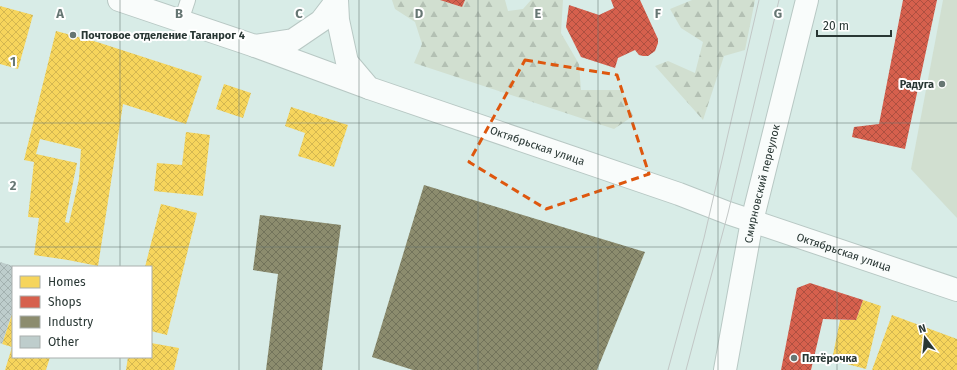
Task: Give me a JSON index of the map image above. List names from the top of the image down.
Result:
{
  "streets": {
    "main road": ["Октябрьская улица", "Смирновский переулок"]
  },
  "crossings": [
    ["Октябрьская улица", "Смирновский переулок"]
  ],
  "places": ["Почтовое отделение Таганрог 4", "Радуга", "Пятёрочка"],
  "legend": [
    "Homes",
    "Shops",
    "Industry",
    "Other"
  ],
  "scale_bar": "20 m",
  "north": "top",
  "grid": {
    "columns": [
      "A",
      "B",
      "C",
      "D",
      "E",
      "F",
      "G"
    ],
    "rows": ["1", "2"]
  }
}
